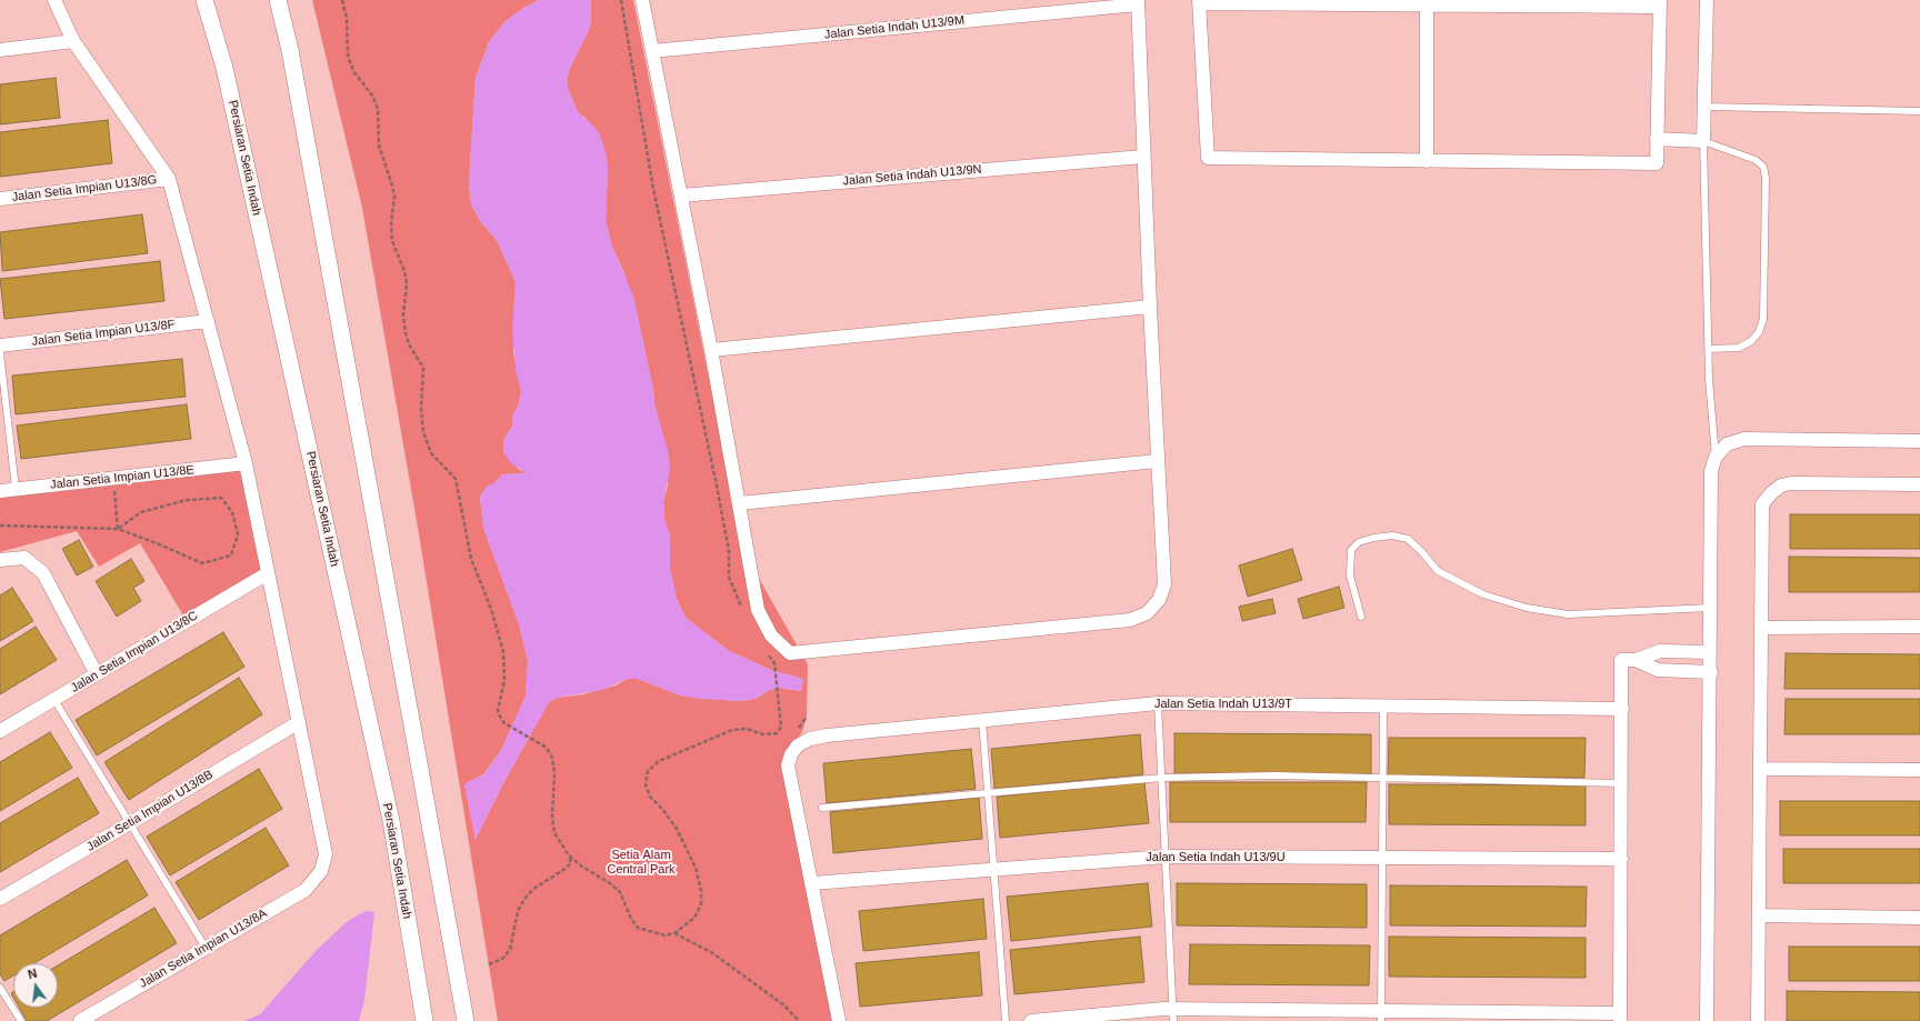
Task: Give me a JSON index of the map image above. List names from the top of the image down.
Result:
{
  "streets": {
    "street": [
      "Jalan Setia Indah U13/9M",
      "Persiaran Setia Indah",
      "Jalan Setia Indah U13/9N",
      "Jalan Setia Impian U13/8G",
      "Jalan Setia Impian U13/8F",
      "Jalan Setia Impian U13/8E",
      "Jalan Setia Impian U13/8C",
      "Jalan Setia Indah U13/9T",
      "Jalan Setia Impian U13/8B",
      "Jalan Setia Indah U13/9U",
      "Jalan Setia Impian U13/8A"
    ]
  },
  "crossings": [
    ["Jalan Setia Indah U13/9T", "Jalan Setia Indah U13/9U"],
    ["Jalan Setia Impian U13/8B", "Jalan Setia Impian U13/8A"]
  ],
  "parks": ["Setia Alam Central Park"],
  "north": "top"
}
